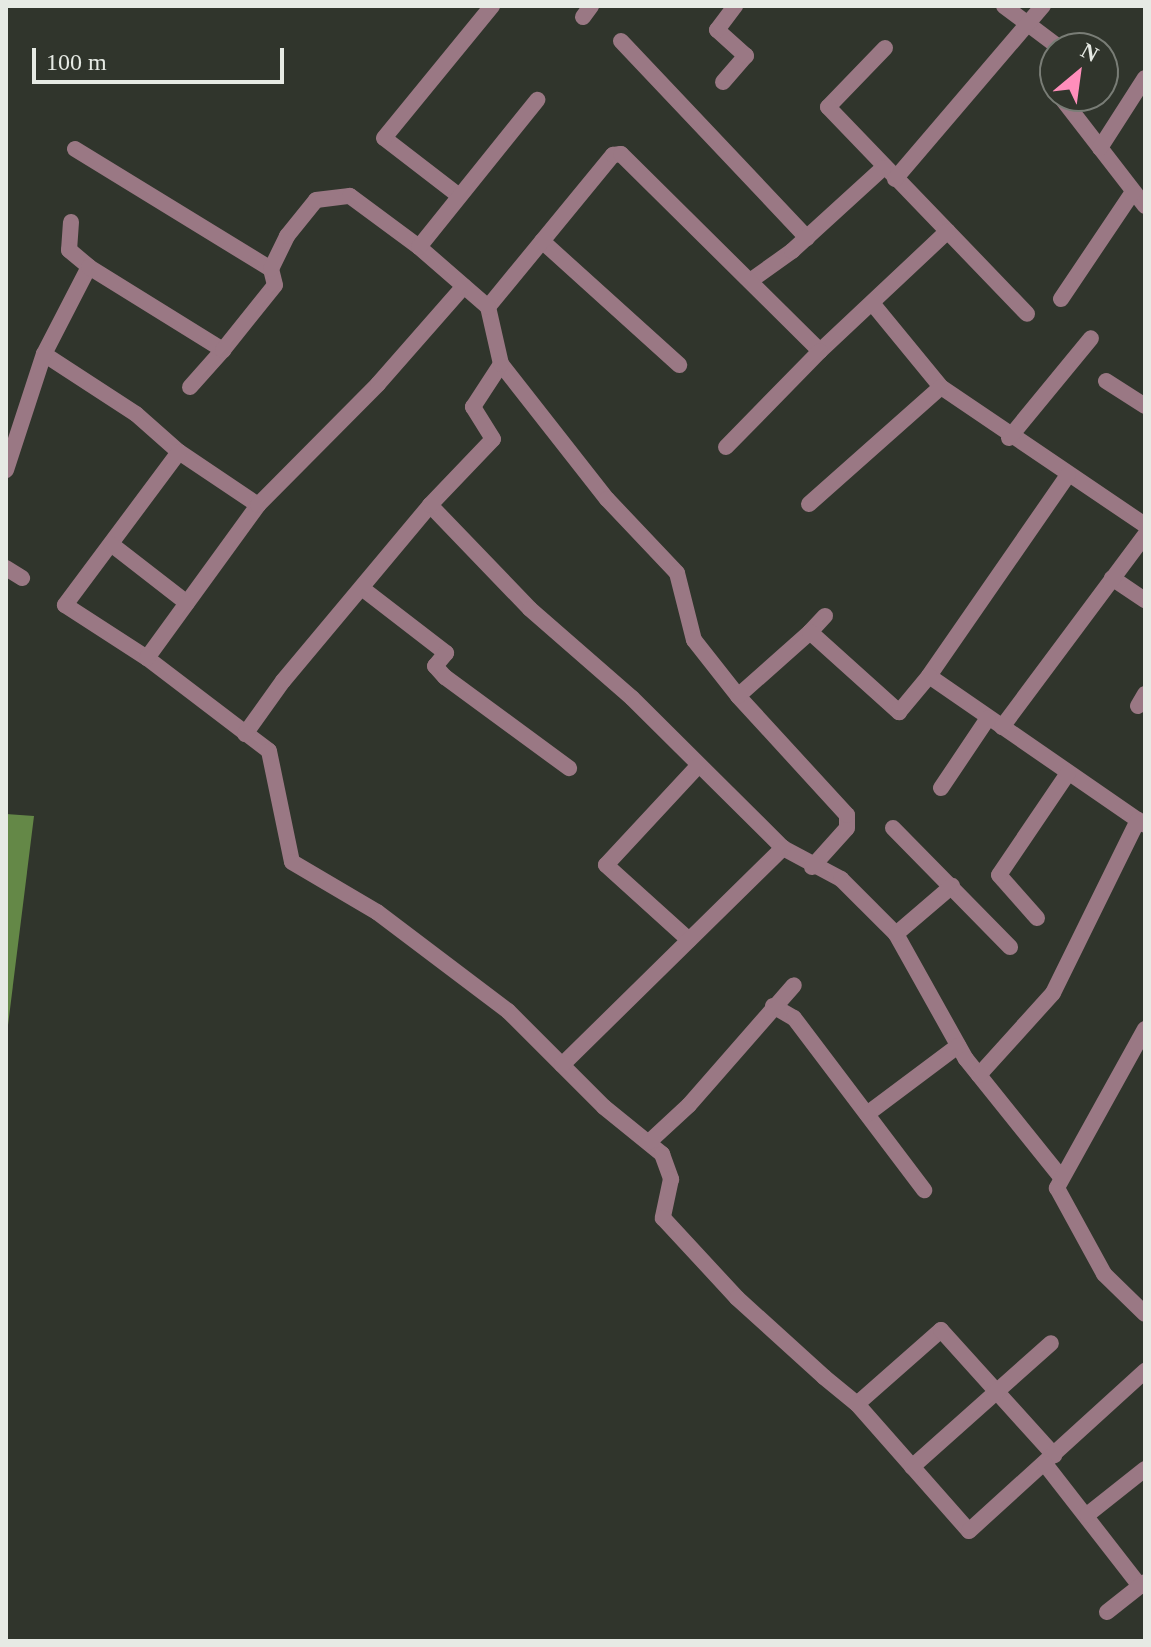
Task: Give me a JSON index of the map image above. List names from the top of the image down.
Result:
{
  "scale_bar": "100 m",
  "north": "top right"
}
